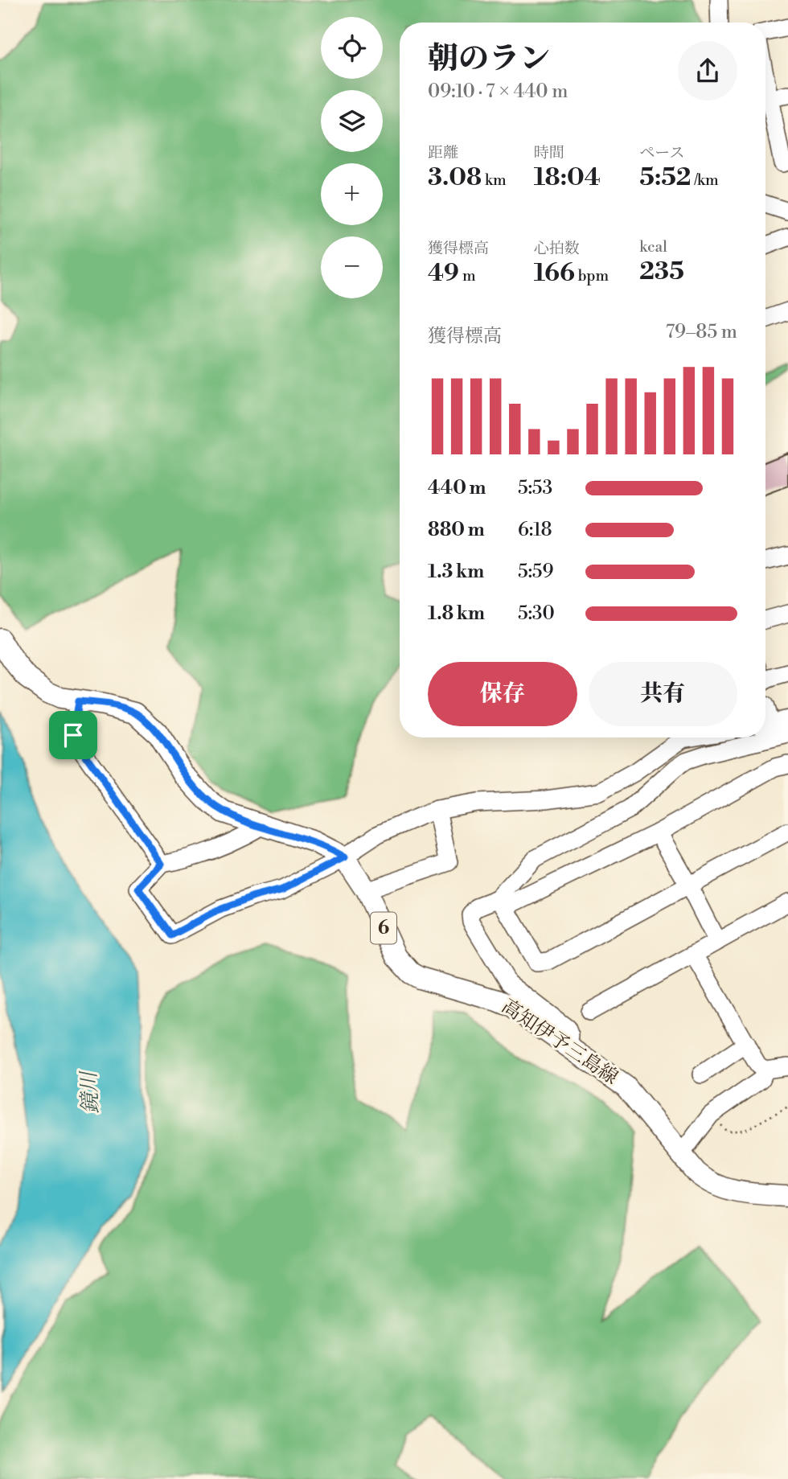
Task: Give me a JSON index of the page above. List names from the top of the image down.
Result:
{
  "streets": {
    "main road": ["6", "高知伊予三島線"]
  },
  "water": ["鏡川"],
  "page": {
    "map_buttons": ["+", "−"],
    "heading": ["朝のラン", "09:10 · 7 × 440 m"],
    "stats": [
      ["距離", "3.08 km"],
      ["時間", "18:04"],
      ["ペース", "5:52 /km"],
      ["獲得標高", "49 m"],
      ["心拍数", "166 bpm"],
      ["kcal", "235"]
    ],
    "chart": ["獲得標高", "79–85 m"],
    "list": [
      {
        "name": "440 m",
        "note": "5:53"
      },
      {
        "name": "880 m",
        "note": "6:18"
      },
      {
        "name": "1.3 km",
        "note": "5:59"
      },
      {
        "name": "1.8 km",
        "note": "5:30"
      }
    ],
    "buttons": ["保存", "共有"]
  }
}
